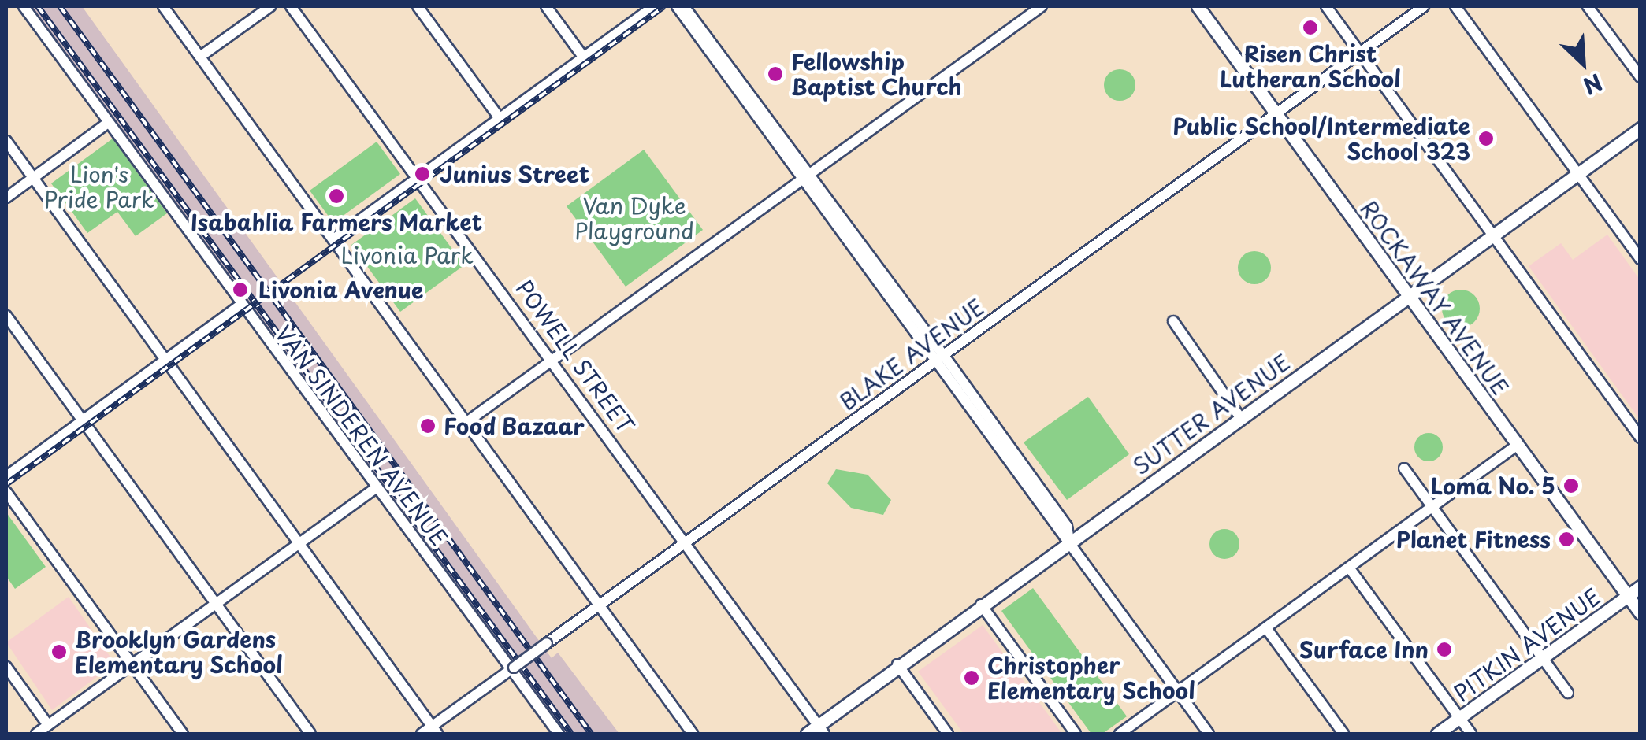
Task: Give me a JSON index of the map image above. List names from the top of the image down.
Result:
{
  "streets": {
    "street": [
      "ROCKAWAY AVENUE",
      "BLAKE AVENUE",
      "POWELL STREET",
      "SUTTER AVENUE",
      "VAN SINDEREN AVENUE",
      "PITKIN AVENUE"
    ]
  },
  "crossings": [
    ["ROCKAWAY AVENUE", "BLAKE AVENUE"],
    ["ROCKAWAY AVENUE", "SUTTER AVENUE"],
    ["ROCKAWAY AVENUE", "PITKIN AVENUE"],
    ["BLAKE AVENUE", "POWELL STREET"],
    ["BLAKE AVENUE", "VAN SINDEREN AVENUE"],
    ["POWELL STREET", "SUTTER AVENUE"]
  ],
  "parks": ["Lion's Pride Park", "Van Dyke Playground", "Livonia Park"],
  "places": [
    "Risen Christ Lutheran School",
    "Fellowship Baptist Church",
    "Public School/Intermediate School 323",
    "Junius Street",
    "Isabahlia Farmers Market",
    "Livonia Avenue",
    "Food Bazaar",
    "Loma No. 5",
    "Planet Fitness",
    "Surface Inn",
    "Brooklyn Gardens Elementary School",
    "Christopher Elementary School"
  ],
  "north": "bottom right"
}
